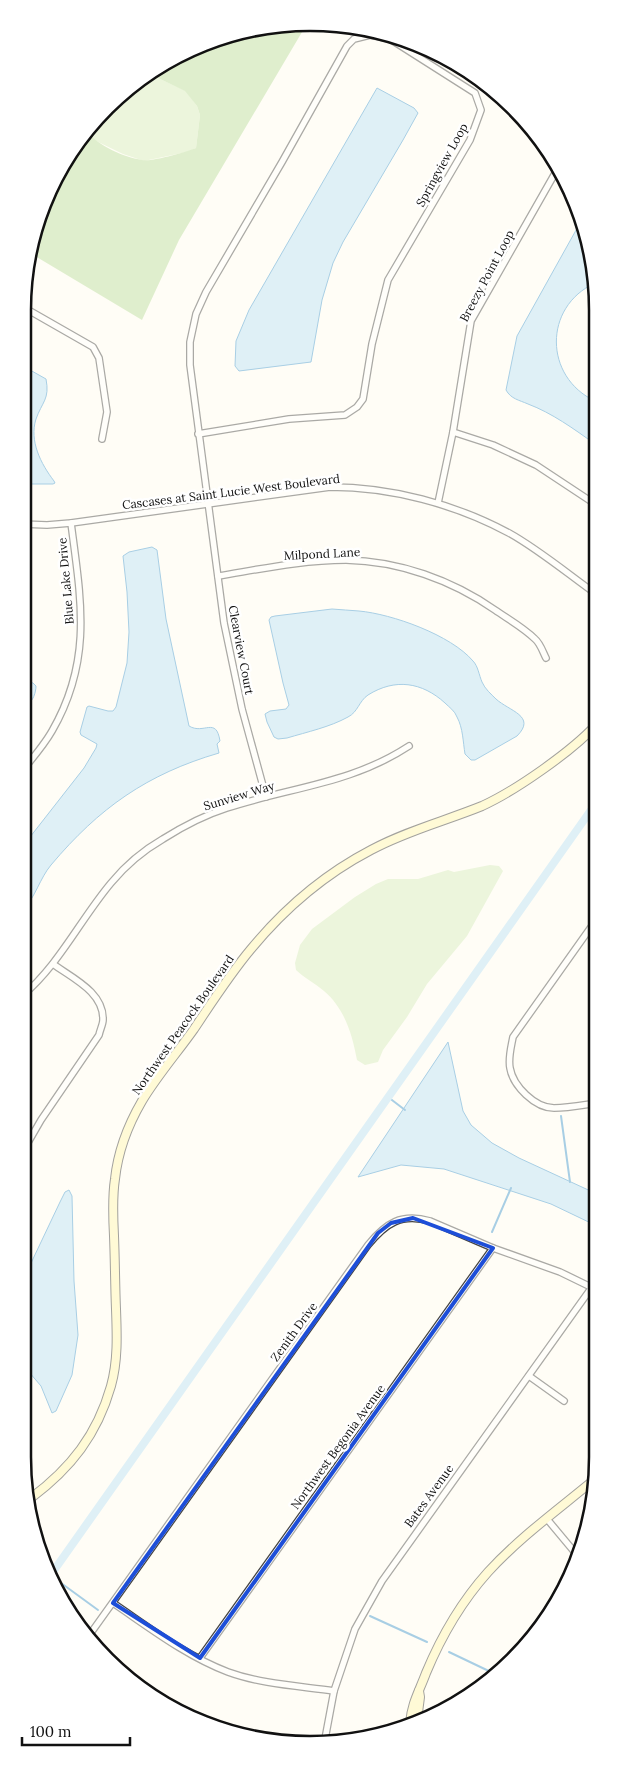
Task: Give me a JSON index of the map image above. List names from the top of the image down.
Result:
{
  "streets": {
    "street": [
      "Springview Loop",
      "Breezy Point Loop",
      "Cascases at Saint Lucie West Boulevard",
      "Milpond Lane",
      "Blue Lake Drive",
      "Clearview Court",
      "Sunview Way",
      "Northwest Peacock Boulevard",
      "Zenith Drive",
      "Northwest Begonia Avenue",
      "Bates Avenue"
    ]
  },
  "crossings": [
    ["Springview Loop", "Cascases at Saint Lucie West Boulevard"],
    ["Springview Loop", "Clearview Court"],
    ["Breezy Point Loop", "Cascases at Saint Lucie West Boulevard"],
    ["Cascases at Saint Lucie West Boulevard", "Blue Lake Drive"],
    ["Cascases at Saint Lucie West Boulevard", "Clearview Court"],
    ["Milpond Lane", "Clearview Court"],
    ["Clearview Court", "Sunview Way"],
    ["Zenith Drive", "Northwest Begonia Avenue"]
  ],
  "scale_bar": "100 m"
}
